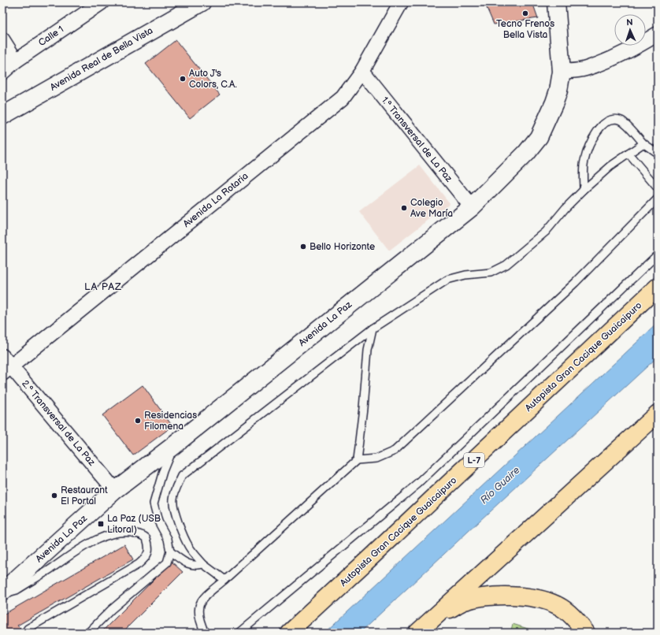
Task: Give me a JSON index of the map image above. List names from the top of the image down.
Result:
{
  "streets": {
    "highway": ["Autopista Gran Cacique Guaicaipuro", "L-7"],
    "main road": ["Avenida Real de Bella Vista", "Avenida La Paz"],
    "street": [
      "Calle 1",
      "1.ª Transversal de La Paz",
      "Avenida La Rotaria",
      "2.ª Transversal de La Paz"
    ]
  },
  "crossings": [
    ["1.ª Transversal de La Paz", "Avenida La Rotaria"],
    ["1.ª Transversal de La Paz", "Avenida La Paz"],
    ["Avenida La Rotaria", "2.ª Transversal de La Paz"],
    ["Avenida La Paz", "2.ª Transversal de La Paz"]
  ],
  "districts": ["LA PAZ"],
  "water": ["Río Guaire"],
  "places": {
    "other": [
      "Tecno Frenos Bella Vista",
      "Auto J's Colors, C.A.",
      "Colegio Ave María",
      "Bello Horizonte",
      "Residencias Filomena",
      "Restaurant El Portal"
    ],
    "transit": ["La Paz (USB Litoral)"]
  },
  "north": "top"
}
